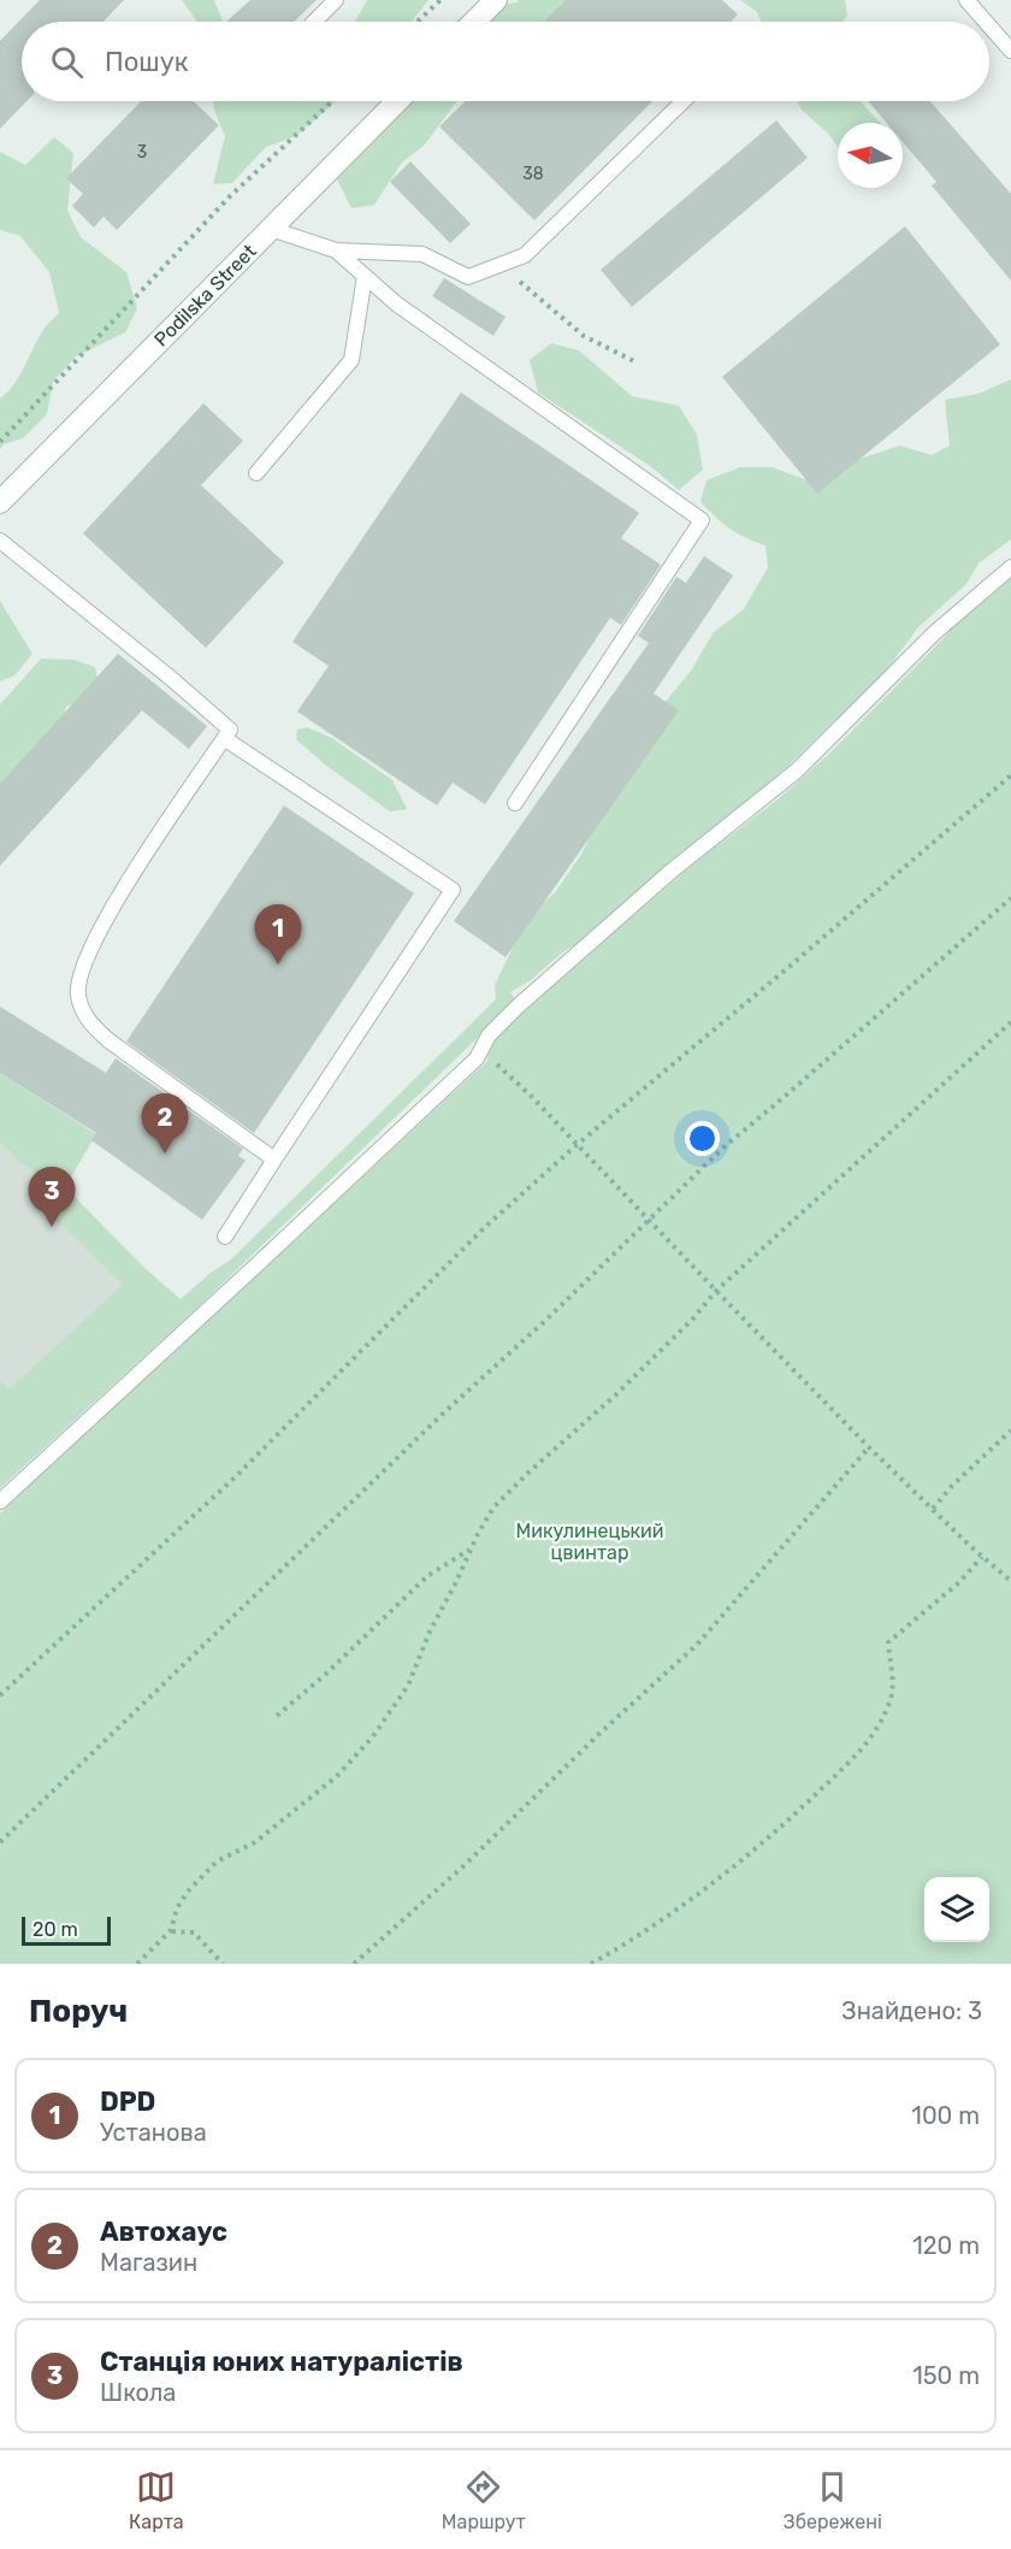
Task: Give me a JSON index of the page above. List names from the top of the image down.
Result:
{
  "streets": {
    "street": ["Podilska Street"]
  },
  "parks": ["Микулинецький цвинтар"],
  "house_numbers": ["3", "38"],
  "scale_bar": "20 m",
  "north": "left",
  "page": {
    "search": "Пошук",
    "pins": ["1", "2", "3"],
    "scale": "20 m",
    "heading": ["Поруч", "Знайдено: 3"],
    "list": [
      {
        "mark": "1",
        "name": "DPD",
        "note": "Установа",
        "value": "100 m"
      },
      {
        "mark": "2",
        "name": "Автохаус",
        "note": "Магазин",
        "value": "120 m"
      },
      {
        "mark": "3",
        "name": "Станція юних натуралістів",
        "note": "Школа",
        "value": "150 m"
      }
    ],
    "nav": ["Карта", "Маршрут", "Збережені"]
  }
}
